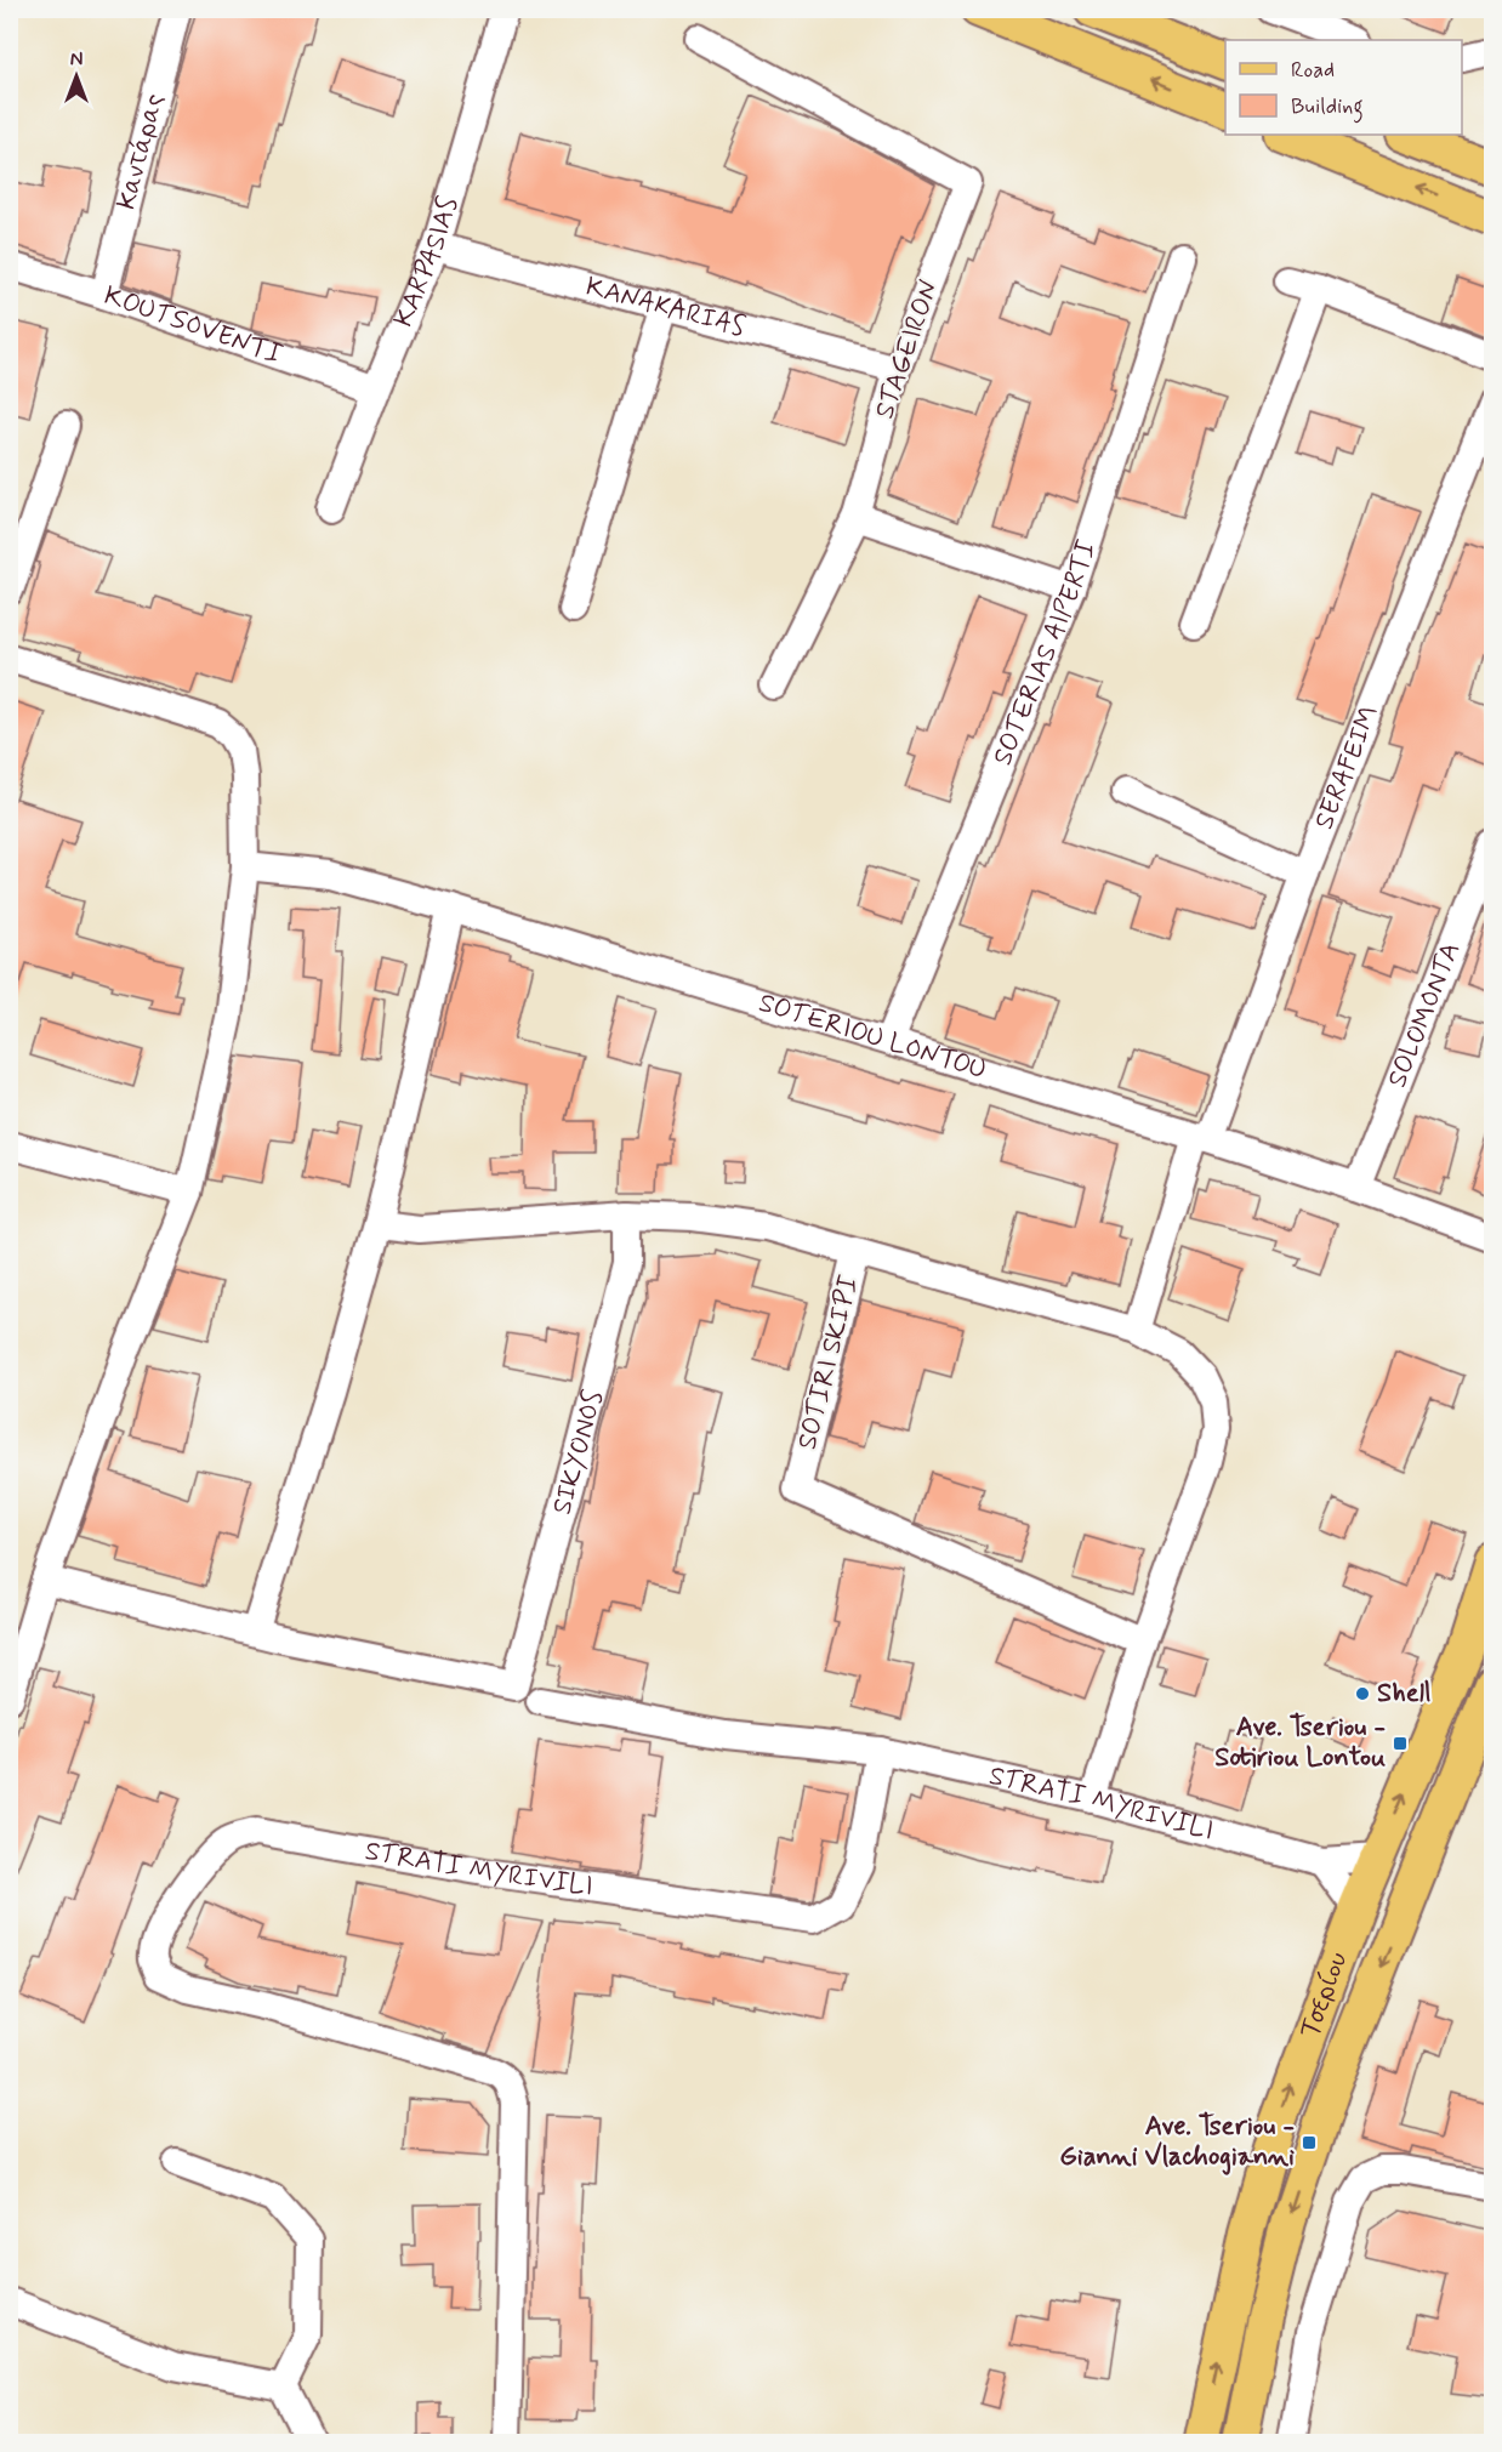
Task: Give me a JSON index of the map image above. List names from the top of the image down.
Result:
{
  "streets": {
    "main road": ["Τσερίου"],
    "street": [
      "Καντάρας",
      "KARPASIAS",
      "KANAKARIAS",
      "KOUTSOVENTI",
      "STAGEIRON",
      "SOTERIAS AIPERTI",
      "SERAFEIM",
      "SOLOMONTA",
      "SOTERIOU LONTOU",
      "SOTIRI SKIPI",
      "SIKYONOS",
      "STRATI MYRIVILI"
    ]
  },
  "crossings": [
    ["Καντάρας", "KOUTSOVENTI"],
    ["KARPASIAS", "KANAKARIAS"],
    ["KARPASIAS", "KOUTSOVENTI"],
    ["KANAKARIAS", "STAGEIRON"],
    ["SOTERIAS AIPERTI", "SOTERIOU LONTOU"],
    ["SERAFEIM", "SOTERIOU LONTOU"],
    ["SOLOMONTA", "SOTERIOU LONTOU"],
    ["SOTIRI SKIPI", "SIKYONOS"],
    ["STRATI MYRIVILI", "Τσερίου"]
  ],
  "places": {
    "other": ["Shell"],
    "transit": ["Ave. Tseriou - Sotiriou Lontou", "Ave. Tseriou - Gianni Vlachogianni"]
  },
  "legend": ["Road", "Building"],
  "north": "top"
}
